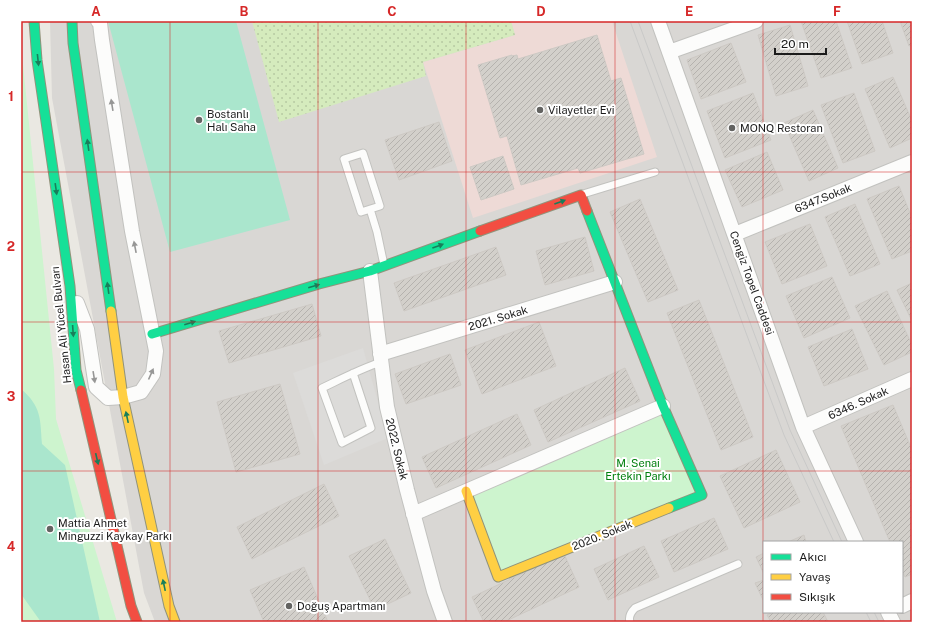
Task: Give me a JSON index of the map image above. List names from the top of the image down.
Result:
{
  "streets": {
    "main road": ["Hasan Ali Yücel Bulvarı", "2020. Sokak"],
    "street": [
      "6347.Sokak",
      "Cengiz Topel Caddesi",
      "2021. Sokak",
      "6346. Sokak",
      "2022. Sokak"
    ]
  },
  "crossings": [
    ["6347.Sokak", "Cengiz Topel Caddesi"],
    ["Cengiz Topel Caddesi", "6346. Sokak"],
    ["2021. Sokak", "2022. Sokak"],
    ["2021. Sokak", "2020. Sokak"]
  ],
  "parks": ["M. Senai Ertekin Parkı"],
  "places": [
    "Vilayetler Evi",
    "Bostanlı Halı Saha",
    "MONQ Restoran",
    "Mattia Ahmet Minguzzi Kaykay Parkı",
    "Doğuş Apartmanı"
  ],
  "legend": ["Akıcı", "Yavaş", "Sıkışık"],
  "scale_bar": "20 m",
  "grid": {
    "columns": [
      "A",
      "B",
      "C",
      "D",
      "E",
      "F"
    ],
    "rows": [
      "1",
      "2",
      "3",
      "4"
    ]
  }
}
